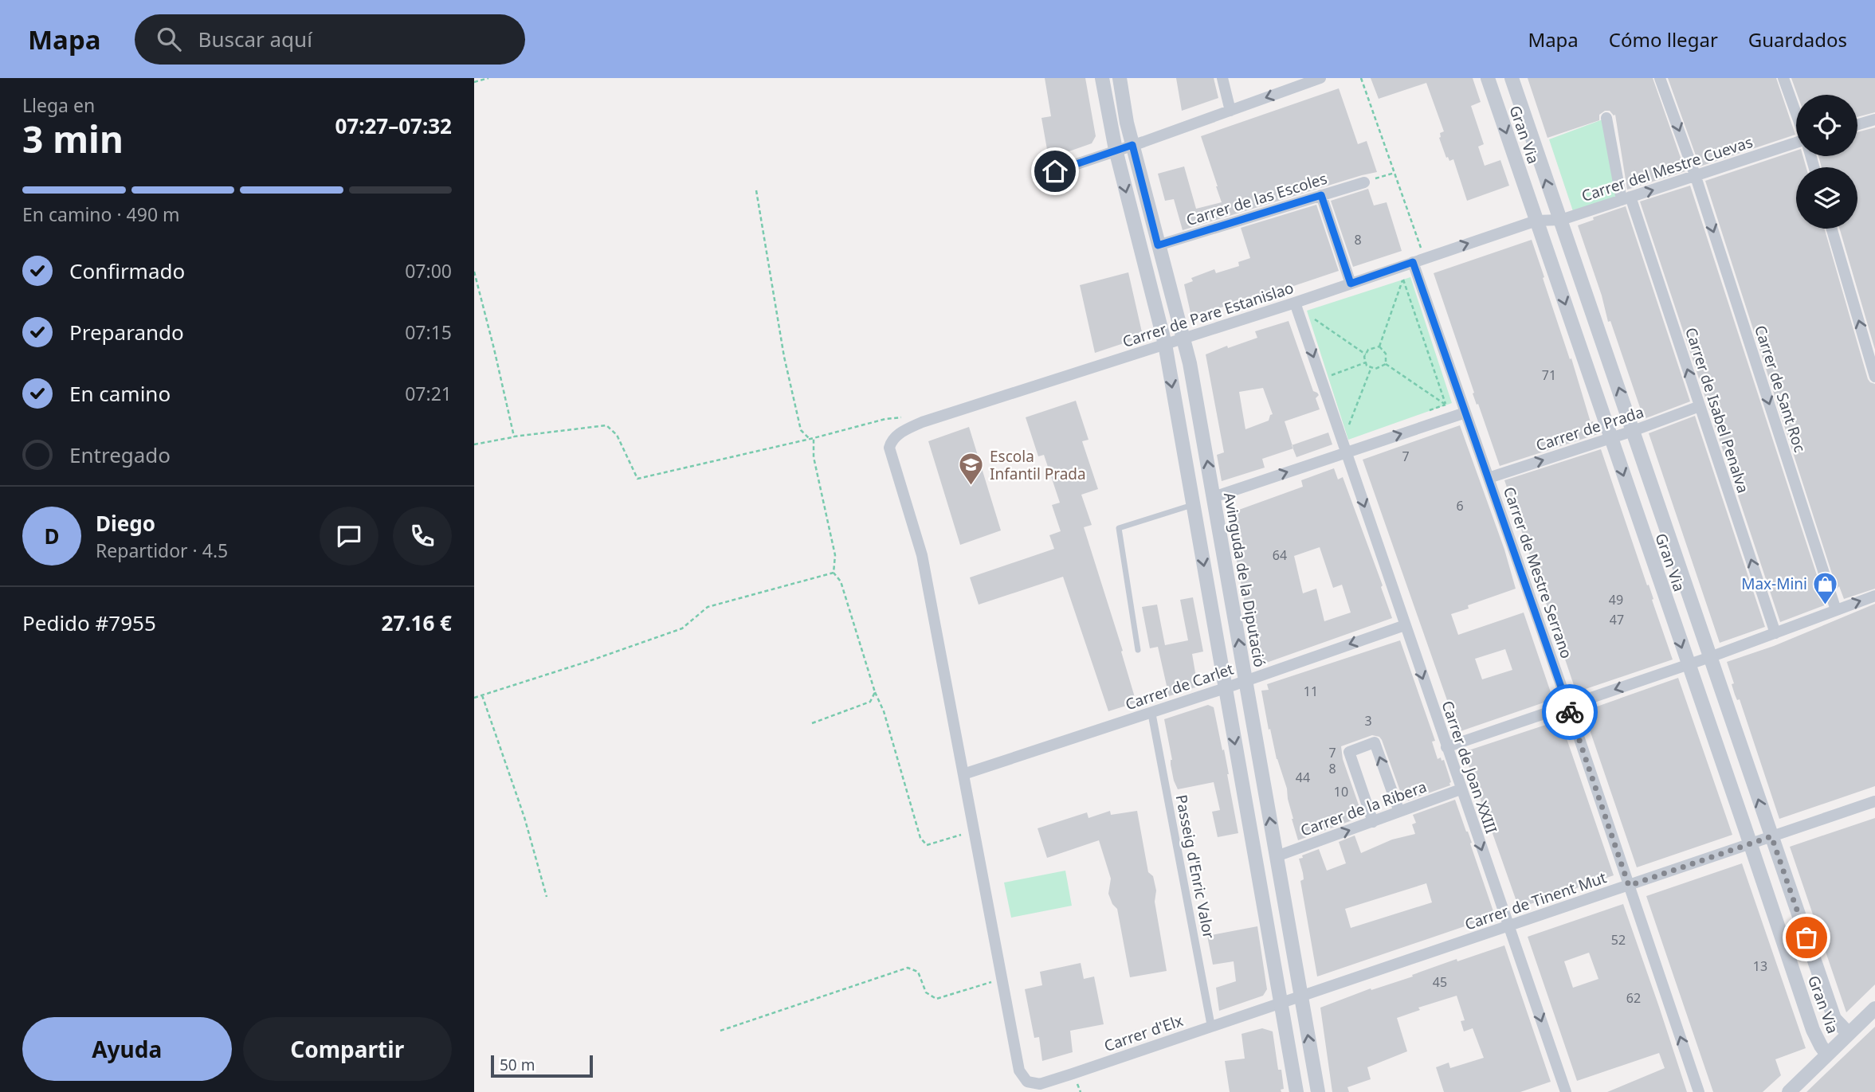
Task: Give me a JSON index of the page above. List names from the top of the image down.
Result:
{
  "streets": {
    "street": [
      "Gran Via",
      "Carrer del Mestre Cuevas",
      "Carrer de las Escoles",
      "Carrer de Pare Estanislao",
      "Carrer de Sant Roc",
      "Carrer de Isabel Penalva",
      "Carrer de Prada",
      "Carrer de Mestre Serrano",
      "Avinguda de la Diputació",
      "Carrer de Carlet",
      "Carrer de Joan XXIII",
      "Carrer de la Ribera",
      "Passeig d'Enric Valor",
      "Carrer de Tinent Mut",
      "Carrer d'Elx"
    ]
  },
  "crossings": [
    ["Gran Via", "Carrer del Mestre Cuevas"],
    ["Gran Via", "Carrer de Pare Estanislao"],
    ["Gran Via", "Carrer de Prada"],
    ["Gran Via", "Carrer de Tinent Mut"],
    ["Carrer del Mestre Cuevas", "Carrer de Pare Estanislao"],
    ["Carrer del Mestre Cuevas", "Carrer de Sant Roc"],
    ["Carrer del Mestre Cuevas", "Carrer de Isabel Penalva"],
    ["Carrer de las Escoles", "Avinguda de la Diputació"],
    ["Carrer de Pare Estanislao", "Carrer de Mestre Serrano"],
    ["Carrer de Pare Estanislao", "Avinguda de la Diputació"],
    ["Carrer de Pare Estanislao", "Carrer de Carlet"],
    ["Carrer de Pare Estanislao", "Carrer de Joan XXIII"],
    ["Carrer de Isabel Penalva", "Carrer de Prada"],
    ["Carrer de Prada", "Carrer de Mestre Serrano"],
    ["Carrer de Mestre Serrano", "Carrer de Tinent Mut"],
    ["Avinguda de la Diputació", "Carrer de Carlet"],
    ["Avinguda de la Diputació", "Carrer de la Ribera"],
    ["Avinguda de la Diputació", "Carrer de Tinent Mut"],
    ["Carrer de Carlet", "Carrer de Joan XXIII"],
    ["Carrer de Carlet", "Passeig d'Enric Valor"],
    ["Carrer de Joan XXIII", "Carrer de la Ribera"],
    ["Carrer de Joan XXIII", "Carrer de Tinent Mut"],
    ["Passeig d'Enric Valor", "Carrer d'Elx"],
    ["Carrer de Tinent Mut", "Carrer d'Elx"]
  ],
  "one_way": [
    "Carrer de Sant Roc",
    "Carrer de Isabel Penalva",
    "Carrer de Prada",
    "Carrer de Carlet",
    "Carrer de Joan XXIII",
    "Carrer de la Ribera"
  ],
  "places": {
    "school or university": ["Escola Infantil Prada"],
    "shop": ["Max-Mini"]
  },
  "house_numbers": [
    "8",
    "71",
    "7",
    "6",
    "64",
    "49",
    "47",
    "11",
    "3",
    "7",
    "8",
    "44",
    "10",
    "52",
    "13",
    "45",
    "62"
  ],
  "scale_bar": "50 m",
  "page": {
    "header": "Mapa",
    "search": "Buscar aquí",
    "nav": ["Mapa", "Cómo llegar", "Guardados"],
    "heading": ["3 min", "Llega en", "07:27–07:32"],
    "panel": [
      "Diego",
      "Repartidor · 4.5",
      "Pedido #7955",
      "27.16 €"
    ],
    "bar": "En camino · 490 m",
    "list": [
      ["Confirmado", "07:00"],
      ["Preparando", "07:15"],
      ["En camino", "07:21"],
      "Entregado"
    ],
    "round": "D",
    "buttons": ["Ayuda", "Compartir"],
    "scale": "50 m"
  }
}
